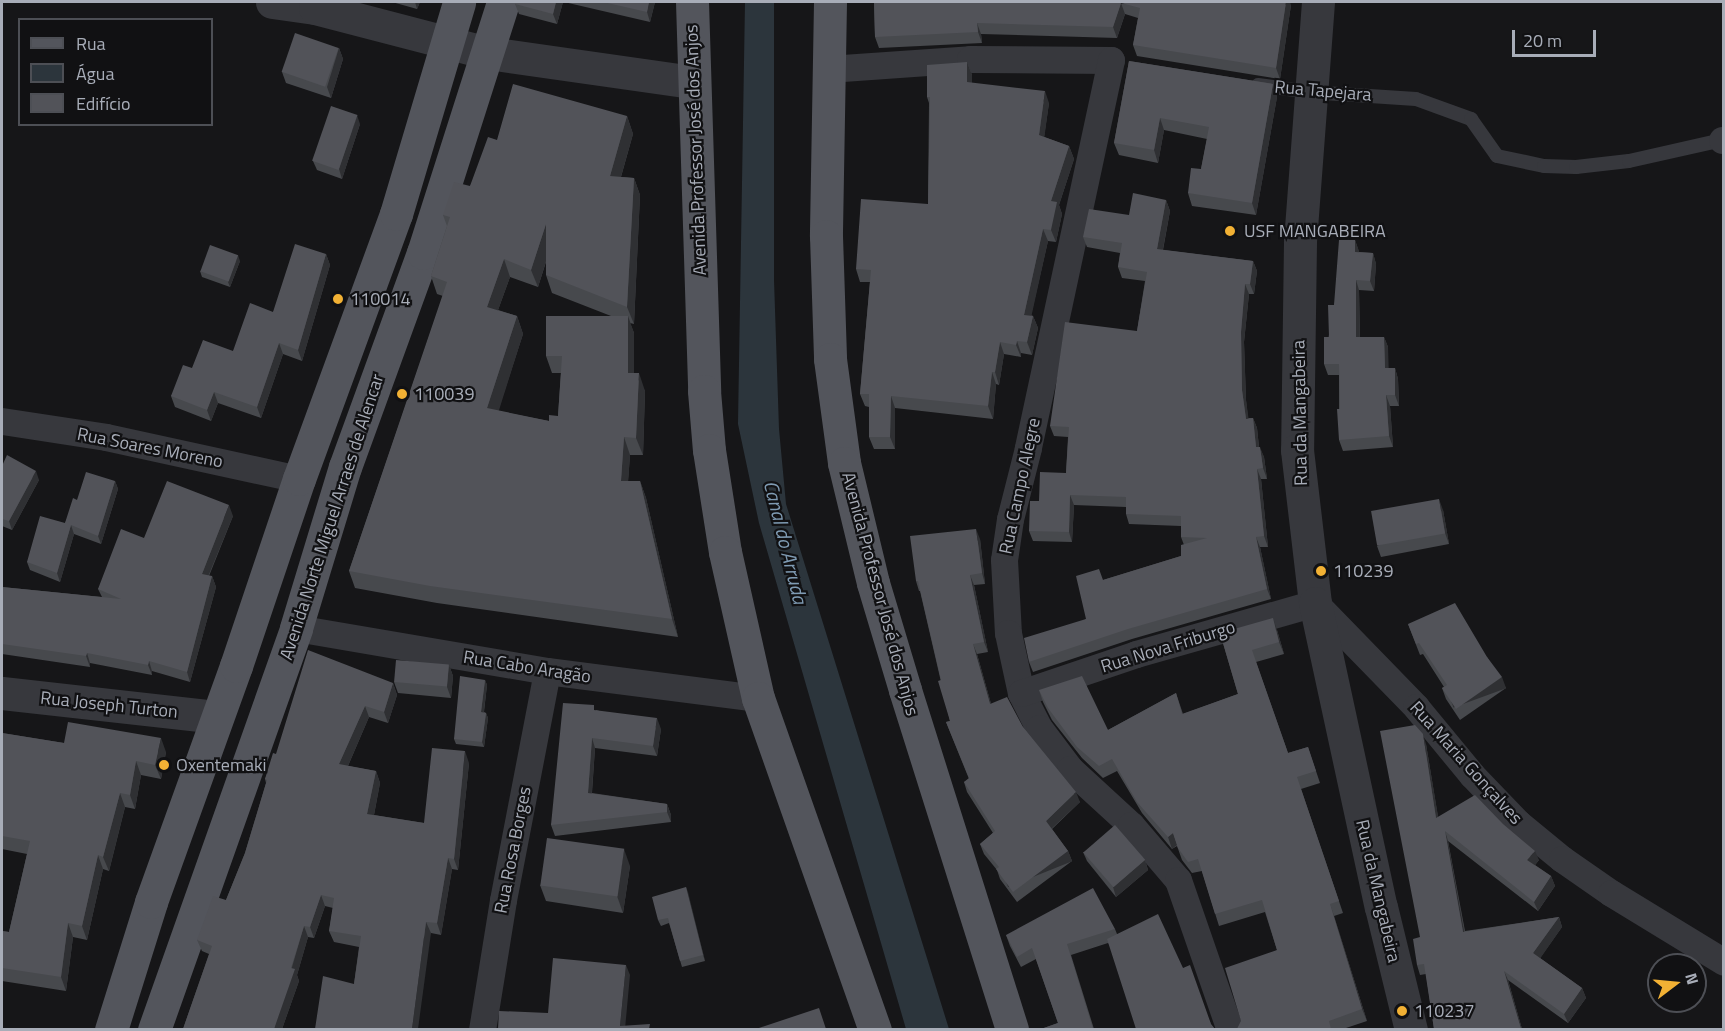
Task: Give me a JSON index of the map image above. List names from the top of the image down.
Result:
{
  "streets": {
    "main road": ["Avenida Professor José dos Anjos", "Avenida Norte Miguel Arraes de Alencar"],
    "street": [
      "Rua da Mangabeira",
      "Rua Soares Moreno",
      "Rua Campo Alegre",
      "Rua Nova Friburgo",
      "Rua Cabo Aragão",
      "Rua Joseph Turton",
      "Rua Maria Gonçalves",
      "Rua Rosa Borges"
    ],
    "lane": ["Rua Tapejara"]
  },
  "crossings": [
    ["Rua Tapejara", "Rua da Mangabeira"],
    ["Avenida Professor José dos Anjos", "Rua Campo Alegre"],
    ["Avenida Professor José dos Anjos", "Rua Cabo Aragão"],
    ["Rua da Mangabeira", "Rua Nova Friburgo"],
    ["Rua da Mangabeira", "Rua Maria Gonçalves"],
    ["Rua Campo Alegre", "Rua Nova Friburgo"],
    ["Avenida Norte Miguel Arraes de Alencar", "Rua Cabo Aragão"],
    ["Rua Nova Friburgo", "Rua Maria Gonçalves"],
    ["Rua Cabo Aragão", "Rua Rosa Borges"]
  ],
  "water": ["Canal do Arruda"],
  "places": [
    "USF MANGABEIRA",
    "110014",
    "110039",
    "110239",
    "Oxentemaki",
    "110237"
  ],
  "legend": ["Rua", "Água", "Edifício"],
  "scale_bar": "20 m",
  "north": "right"
}
